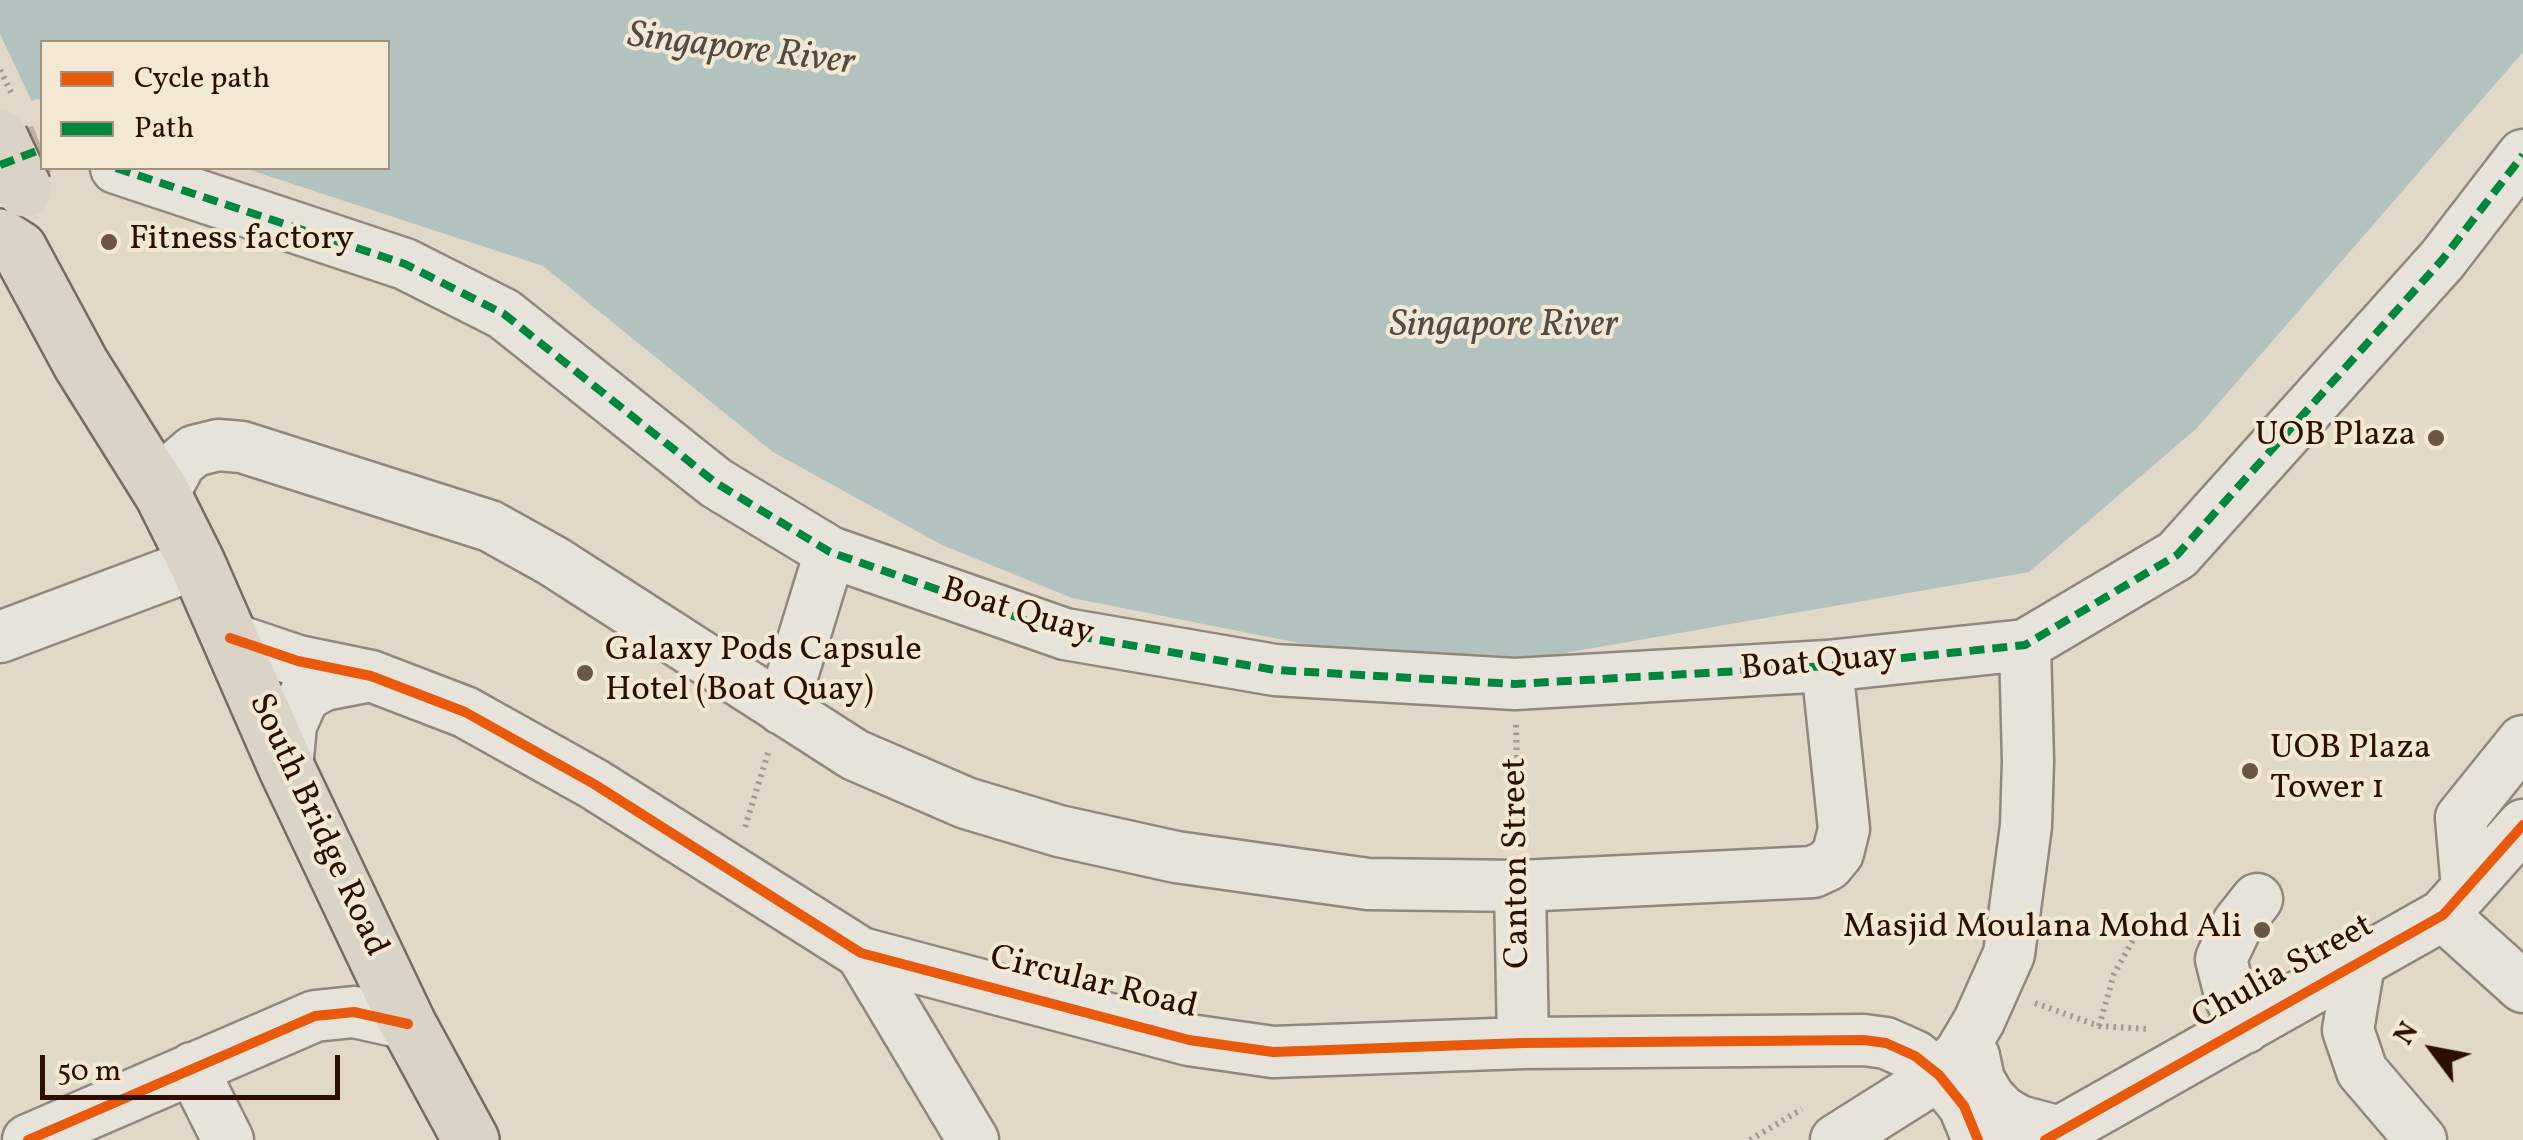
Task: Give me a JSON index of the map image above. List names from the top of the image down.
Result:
{
  "streets": {
    "main road": ["South Bridge Road"],
    "street": [
      "Boat Quay",
      "Canton Street",
      "Chulia Street",
      "Circular Road"
    ]
  },
  "crossings": [
    ["Boat Quay", "Canton Street"],
    ["South Bridge Road", "Circular Road"],
    ["Canton Street", "Circular Road"]
  ],
  "water": ["Singapore River"],
  "places": [
    "Fitness factory",
    "UOB Plaza",
    "Galaxy Pods Capsule Hotel (Boat Quay)",
    "UOB Plaza Tower 1",
    "Masjid Moulana Mohd Ali"
  ],
  "legend": ["Cycle path", "Path"],
  "scale_bar": "50 m",
  "north": "top left"
}
